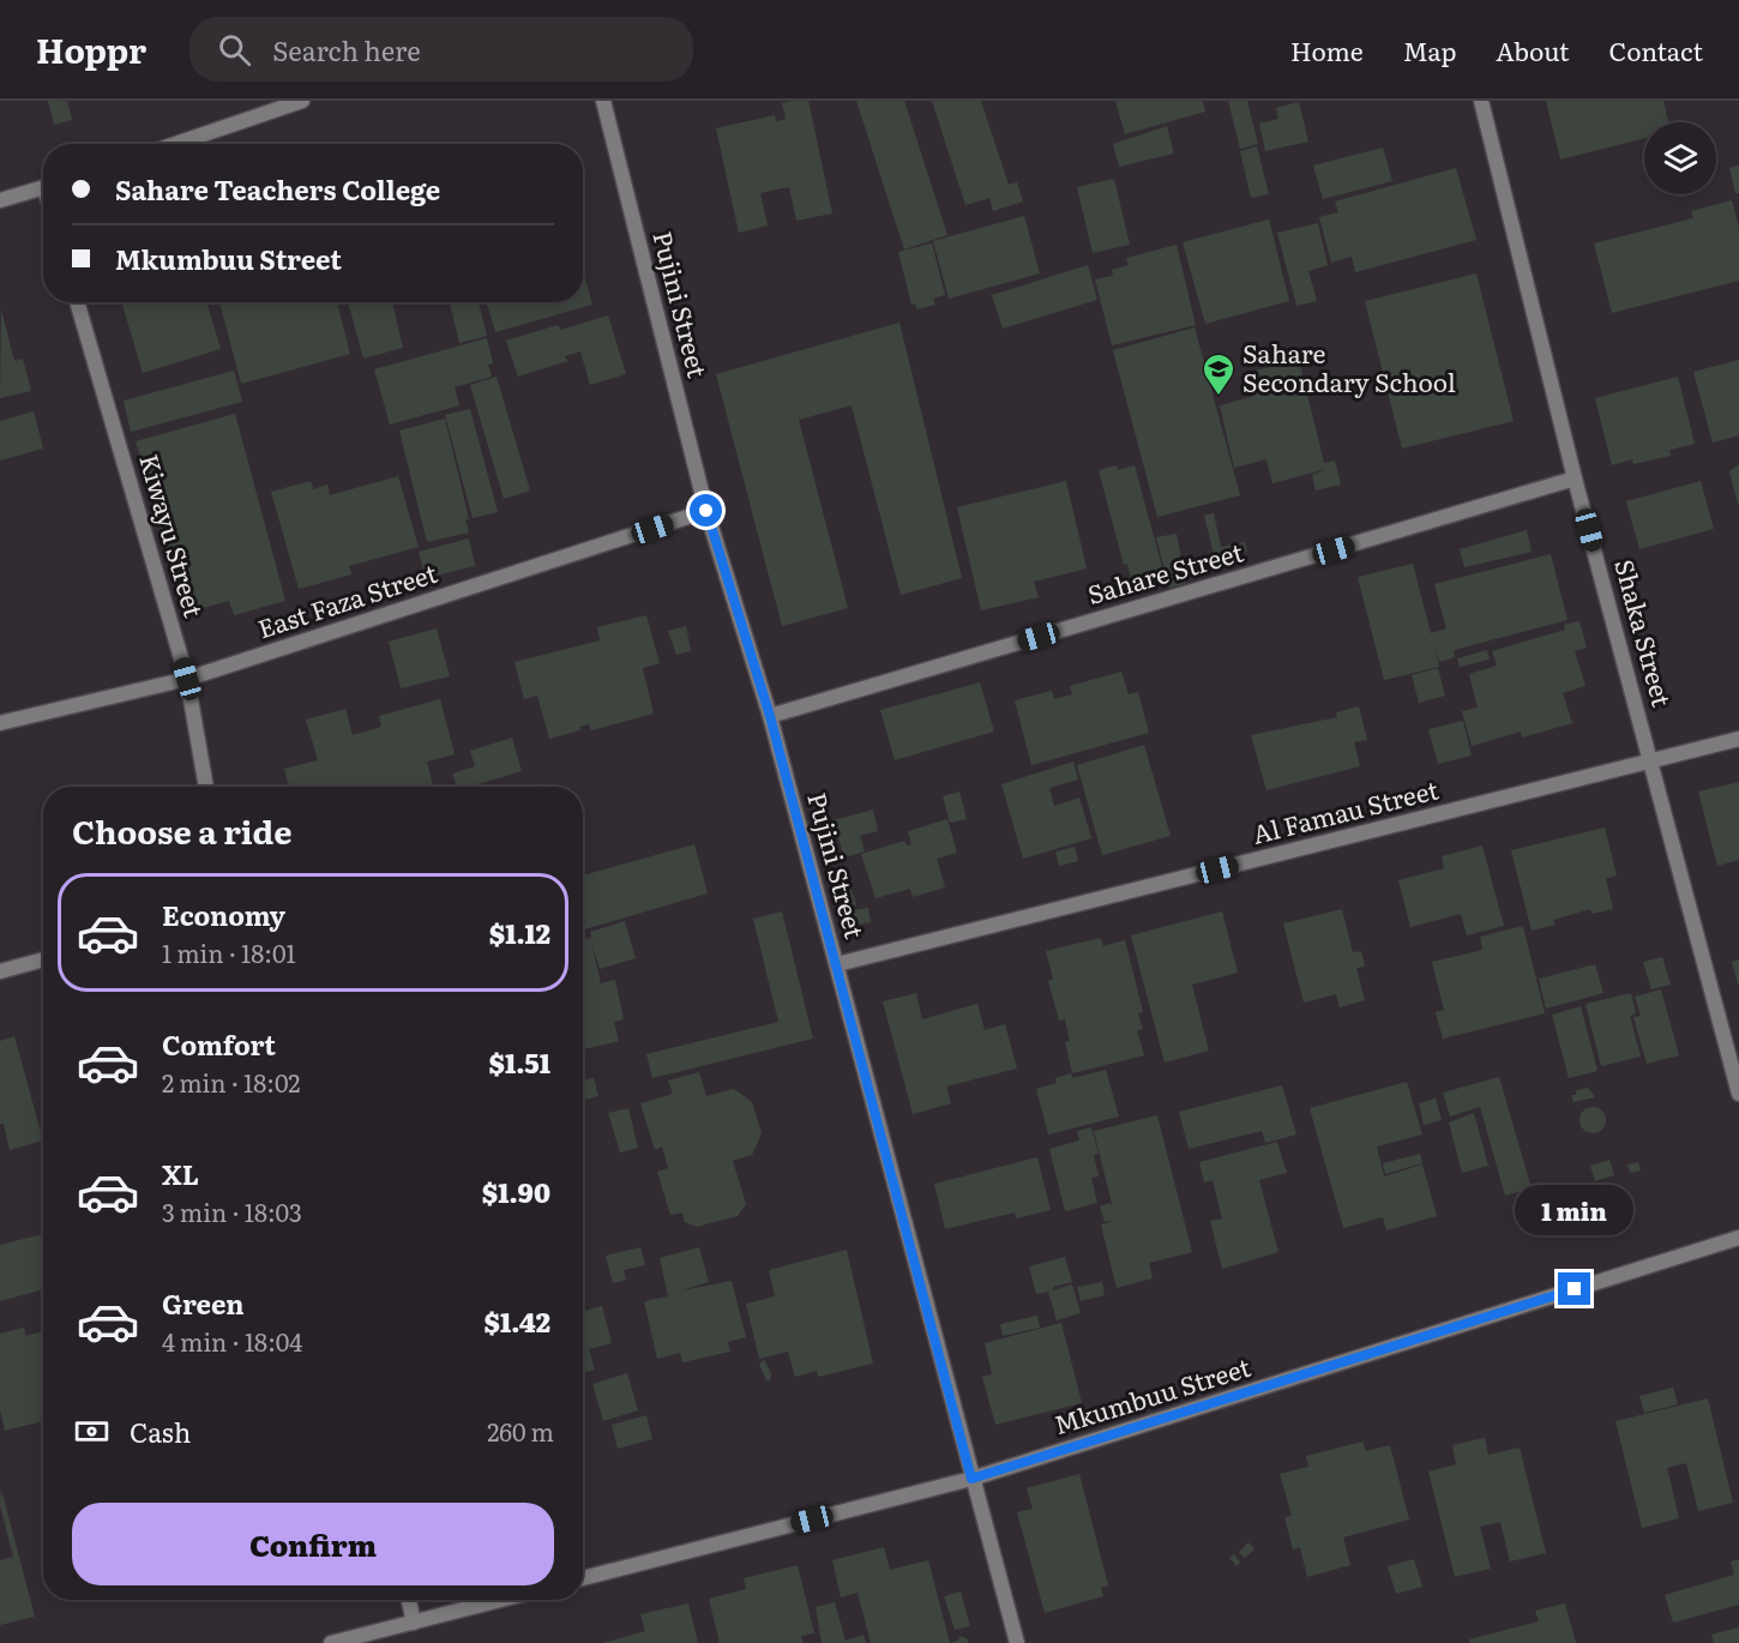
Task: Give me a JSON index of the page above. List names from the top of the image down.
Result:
{
  "streets": {
    "street": [
      "Pujini Street",
      "Kiwayu Street",
      "Sahare Street",
      "East Faza Street",
      "Shaka Street",
      "Al Famau Street",
      "Mkumbuu Street"
    ]
  },
  "crossings": [
    ["Pujini Street", "Sahare Street"],
    ["Pujini Street", "East Faza Street"],
    ["Pujini Street", "Al Famau Street"],
    ["Pujini Street", "Mkumbuu Street"],
    ["Kiwayu Street", "East Faza Street"],
    ["Sahare Street", "Shaka Street"],
    ["Shaka Street", "Al Famau Street"]
  ],
  "places": {
    "school or university": ["Sahare Secondary School"]
  },
  "page": {
    "header": "Hoppr",
    "search": "Search here",
    "nav": [
      "Home",
      "Map",
      "About",
      "Contact"
    ],
    "banner": ["Sahare Teachers College", "Mkumbuu Street"],
    "heading": "Choose a ride",
    "list": [
      {
        "name": "Economy",
        "note": "1 min · 18:01",
        "value": "$1.12"
      },
      {
        "name": "Comfort",
        "note": "2 min · 18:02",
        "value": "$1.51"
      },
      {
        "name": "XL",
        "note": "3 min · 18:03",
        "value": "$1.90"
      },
      {
        "name": "Green",
        "note": "4 min · 18:04",
        "value": "$1.42"
      }
    ],
    "bubble": "1 min",
    "pay": ["Cash", "260 m"],
    "buttons": "Confirm"
  }
}
